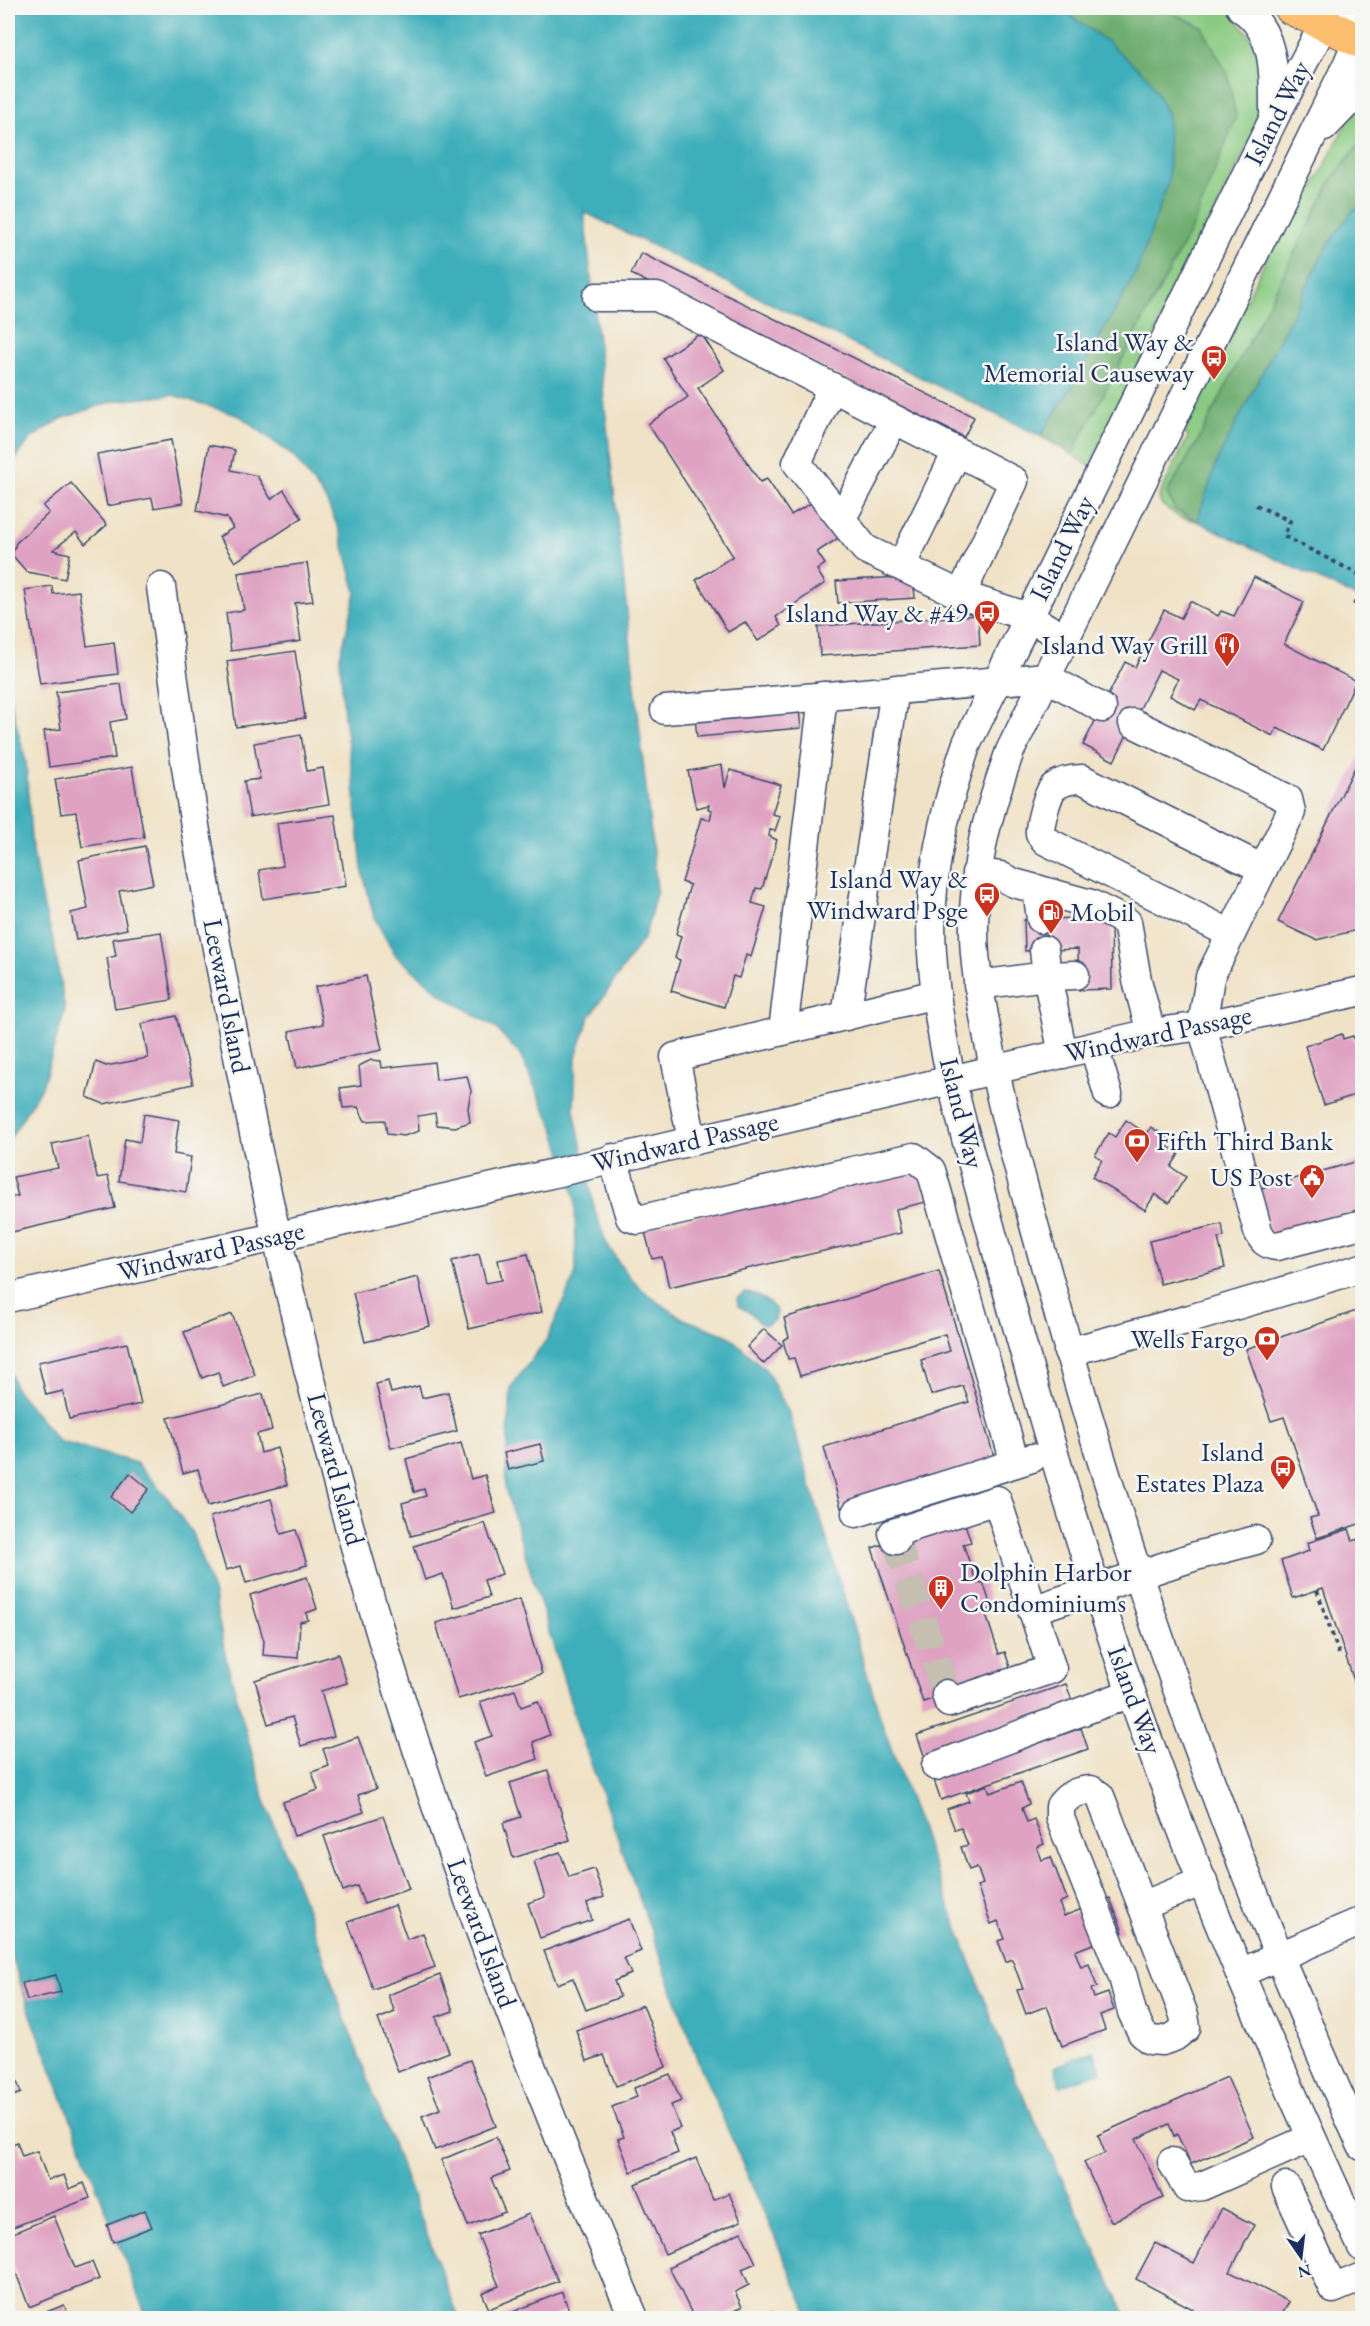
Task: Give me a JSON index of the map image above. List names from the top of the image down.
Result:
{
  "streets": {
    "street": ["Island Way", "Leeward Island", "Windward Passage"]
  },
  "crossings": [
    ["Island Way", "Windward Passage"],
    ["Leeward Island", "Windward Passage"]
  ],
  "places": {
    "bus stop": [
      "Island Way & Memorial Causeway",
      "Island Way & #49",
      "Island Way & Windward Psge",
      "Island Estates Plaza"
    ],
    "restaurant": ["Island Way Grill"],
    "fuel station": ["Mobil"],
    "bank": ["Fifth Third Bank", "Wells Fargo"],
    "public building": ["US Post"],
    "building": ["Dolphin Harbor Condominiums"]
  },
  "north": "bottom"
}
